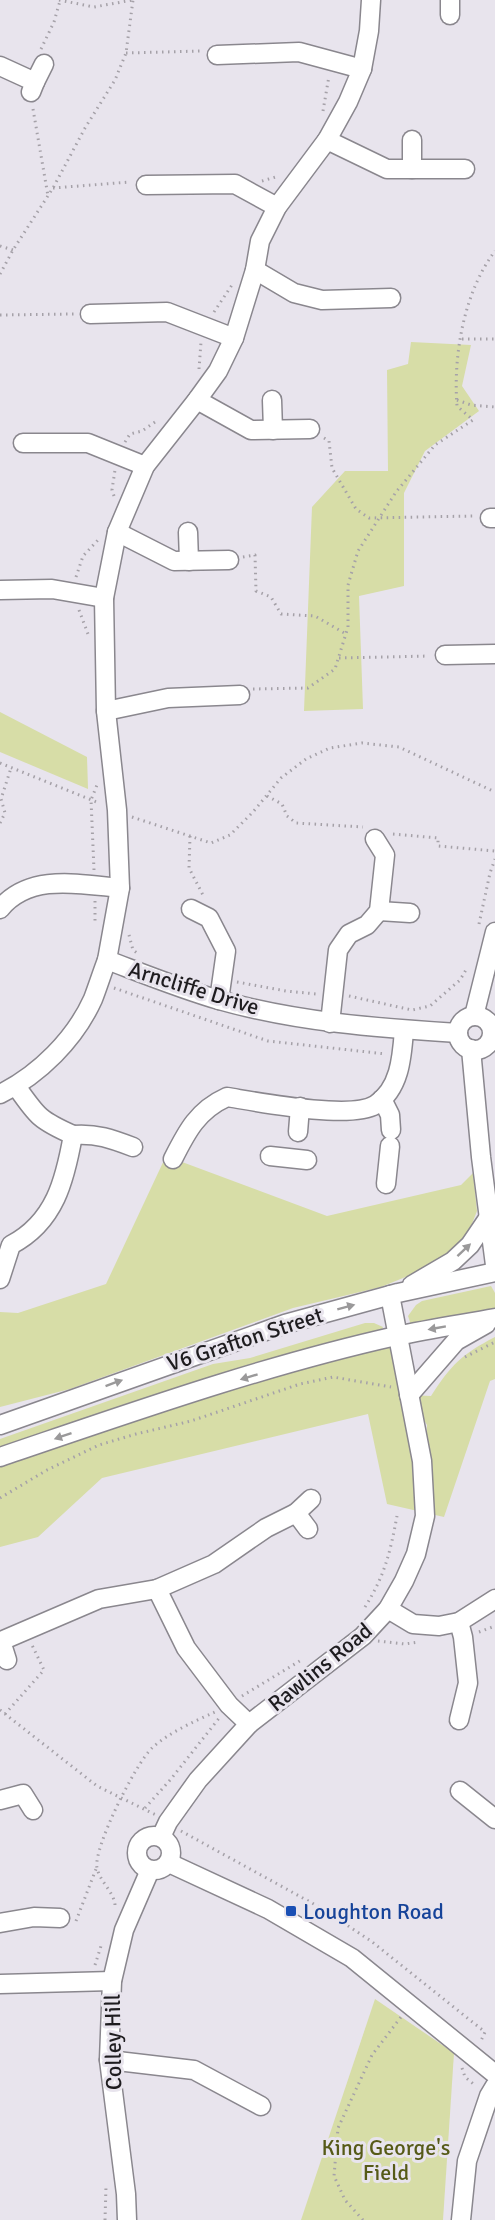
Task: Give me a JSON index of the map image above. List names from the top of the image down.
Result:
{
  "streets": {
    "street": [
      "Arncliffe Drive",
      "V6 Grafton Street",
      "Rawlins Road",
      "Colley Hill"
    ]
  },
  "crossings": [
    ["V6 Grafton Street", "Rawlins Road"],
    ["Rawlins Road", "Colley Hill"]
  ],
  "parks": ["King George's Field"],
  "places": {
    "transit": ["Loughton Road"]
  }
}
